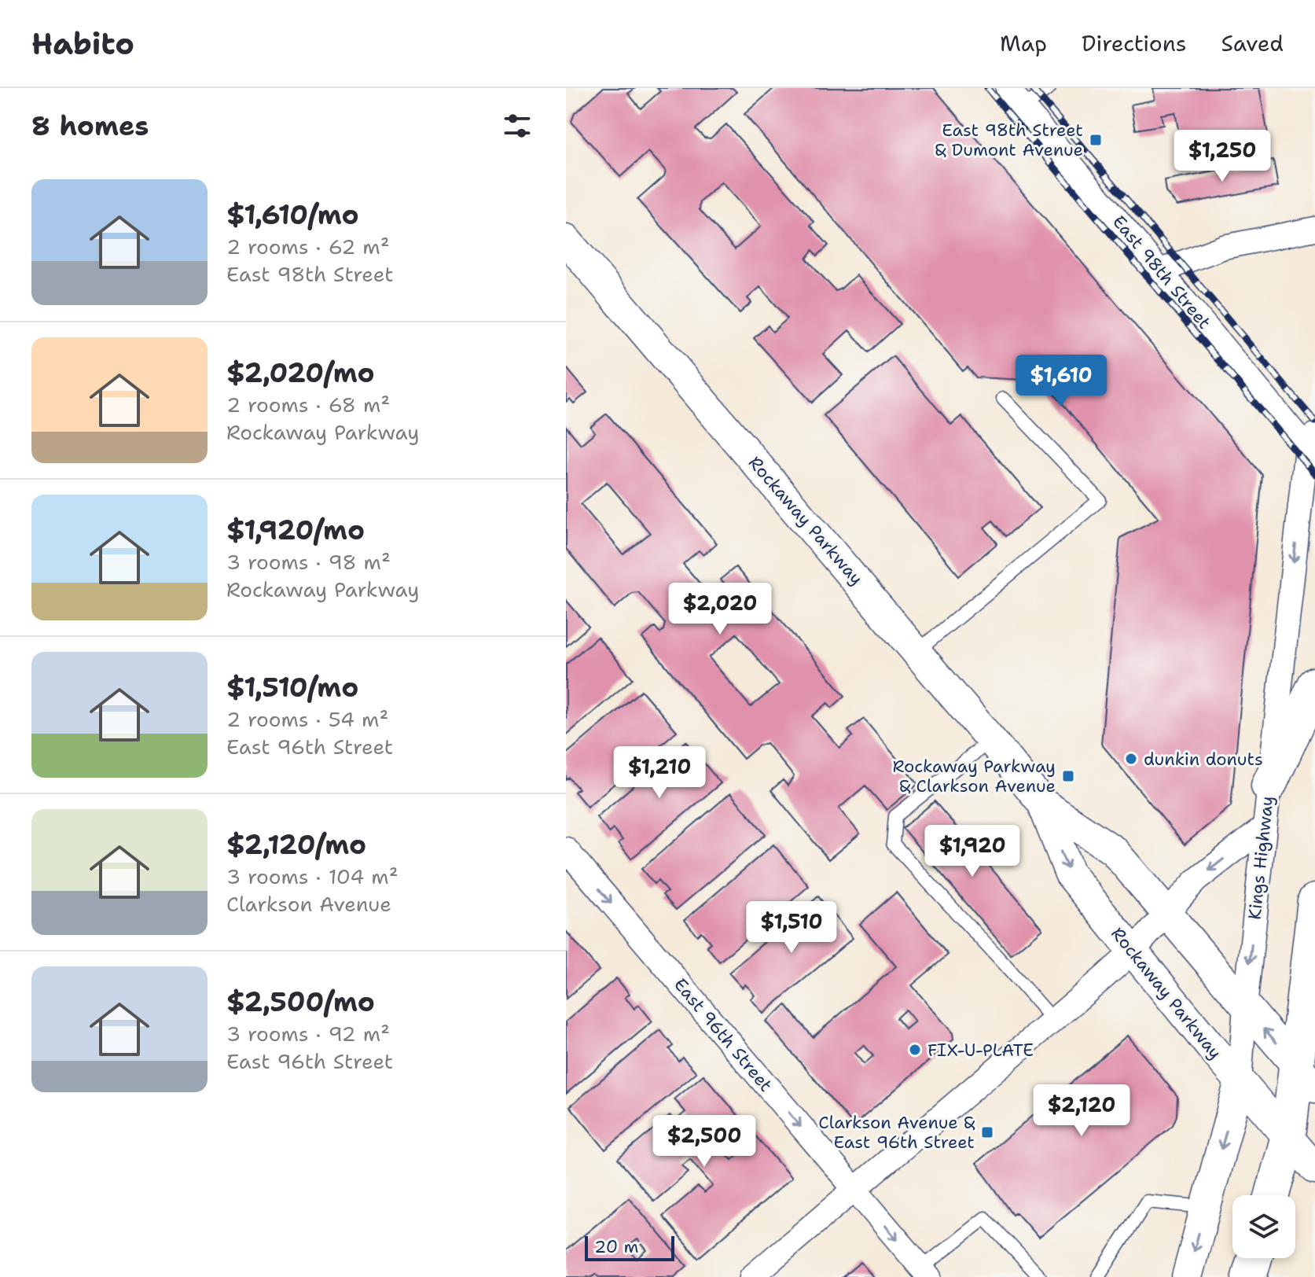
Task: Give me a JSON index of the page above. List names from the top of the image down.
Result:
{
  "streets": {
    "street": [
      "East 98th Street",
      "Rockaway Parkway",
      "Kings Highway",
      "East 96th Street"
    ]
  },
  "crossings": [
    ["East 98th Street", "Kings Highway"],
    ["Rockaway Parkway", "Kings Highway"]
  ],
  "one_way": ["Kings Highway", "East 96th Street"],
  "places": {
    "transit": ["East 98th Street & Dumont Avenue", "Rockaway Parkway & Clarkson Avenue", "Clarkson Avenue & East 96th Street"],
    "other": ["dunkin donuts", "FIX-U-PLATE"]
  },
  "scale_bar": "20 m",
  "page": {
    "header": "Habito",
    "nav": ["Map", "Directions", "Saved"],
    "heading": "8 homes",
    "price": [
      "$1,250",
      "$1,610",
      "$2,020",
      "$1,210",
      "$1,920",
      "$1,510",
      "$2,120",
      "$2,500"
    ],
    "list": [
      {
        "name": "$1,610/mo",
        "note": "2 rooms · 62 m² · East 98th Street"
      },
      {
        "name": "$2,020/mo",
        "note": "2 rooms · 68 m² · Rockaway Parkway"
      },
      {
        "name": "$1,920/mo",
        "note": "3 rooms · 98 m² · Rockaway Parkway"
      },
      {
        "name": "$1,510/mo",
        "note": "2 rooms · 54 m² · East 96th Street"
      },
      {
        "name": "$2,120/mo",
        "note": "3 rooms · 104 m² · Clarkson Avenue"
      },
      {
        "name": "$2,500/mo",
        "note": "3 rooms · 92 m² · East 96th Street"
      }
    ],
    "scale": "20 m"
  }
}
